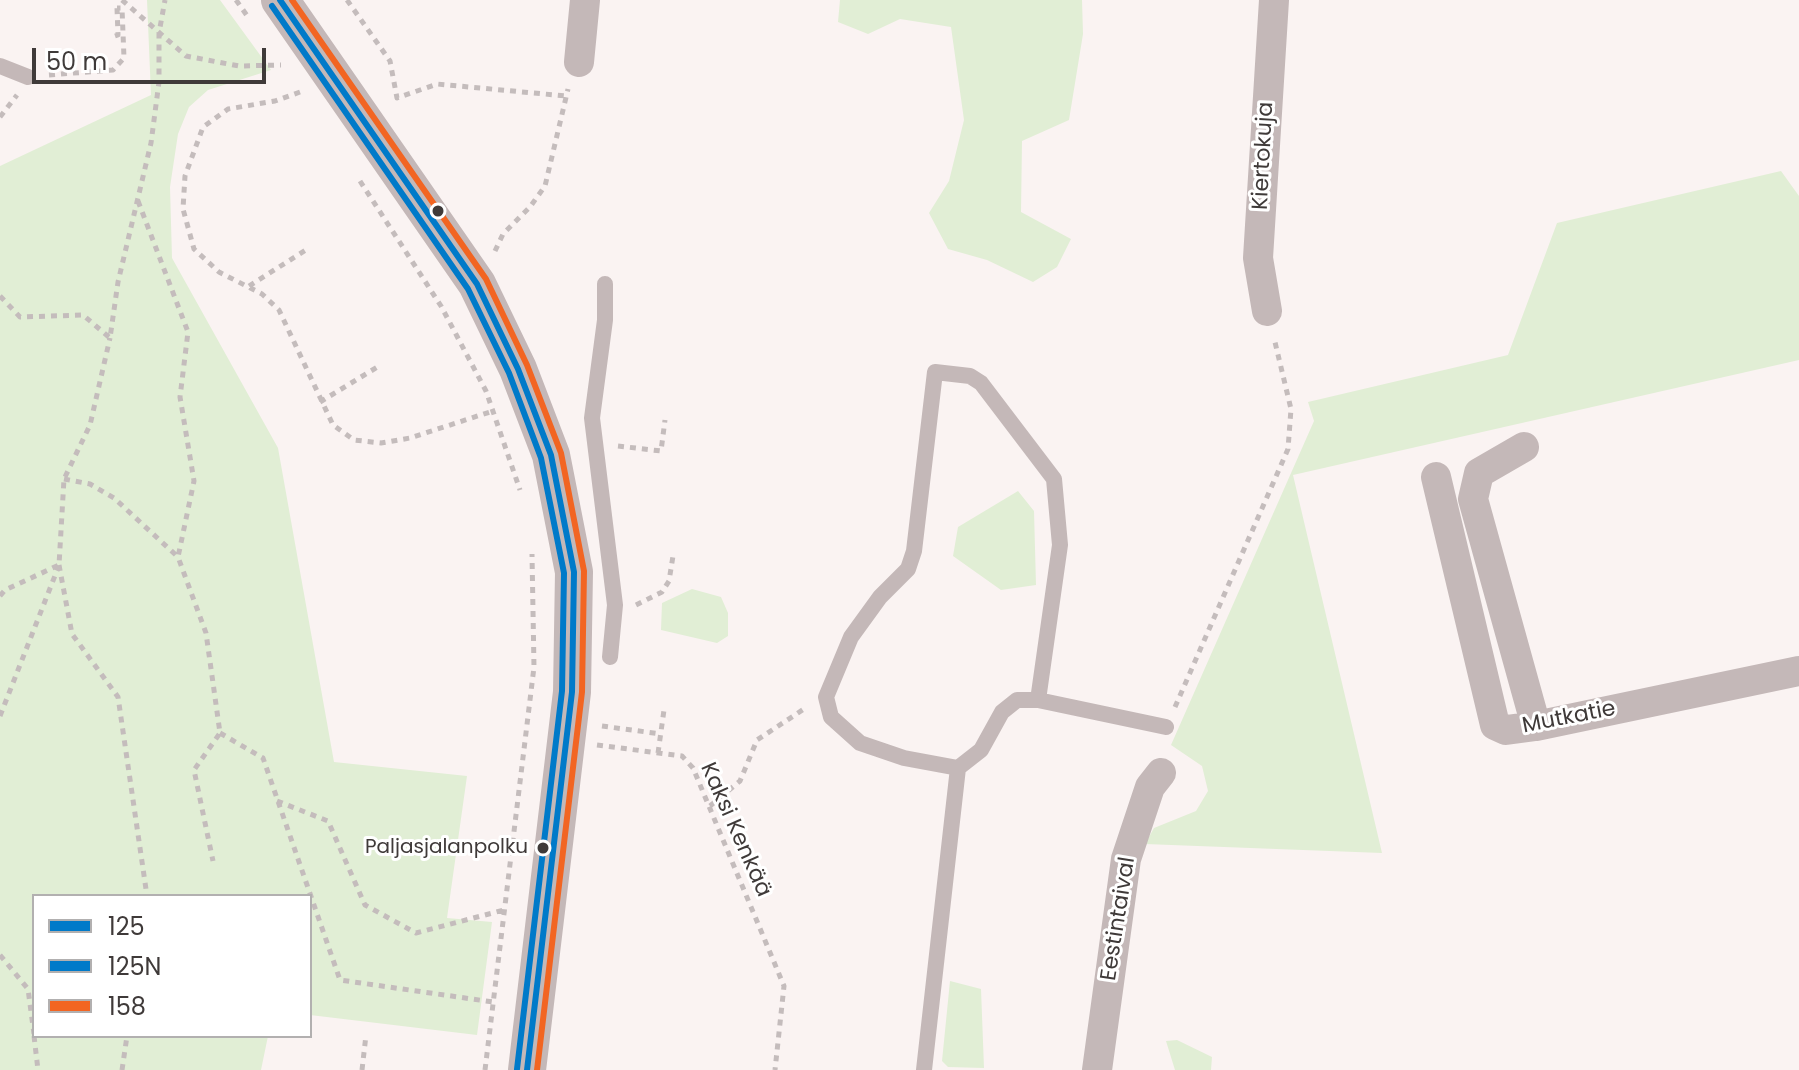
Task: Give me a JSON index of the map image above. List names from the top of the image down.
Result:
{
  "streets": {
    "street": ["Kiertokuja", "Mutkatie", "Eestintaival"],
    "path": ["Kaksi Kenkää"]
  },
  "places": ["Paljasjalanpolku"],
  "lines": ["transit line 125", "transit line 158", "transit line 125N"],
  "legend": ["125", "125N", "158"],
  "scale_bar": "50 m"
}
